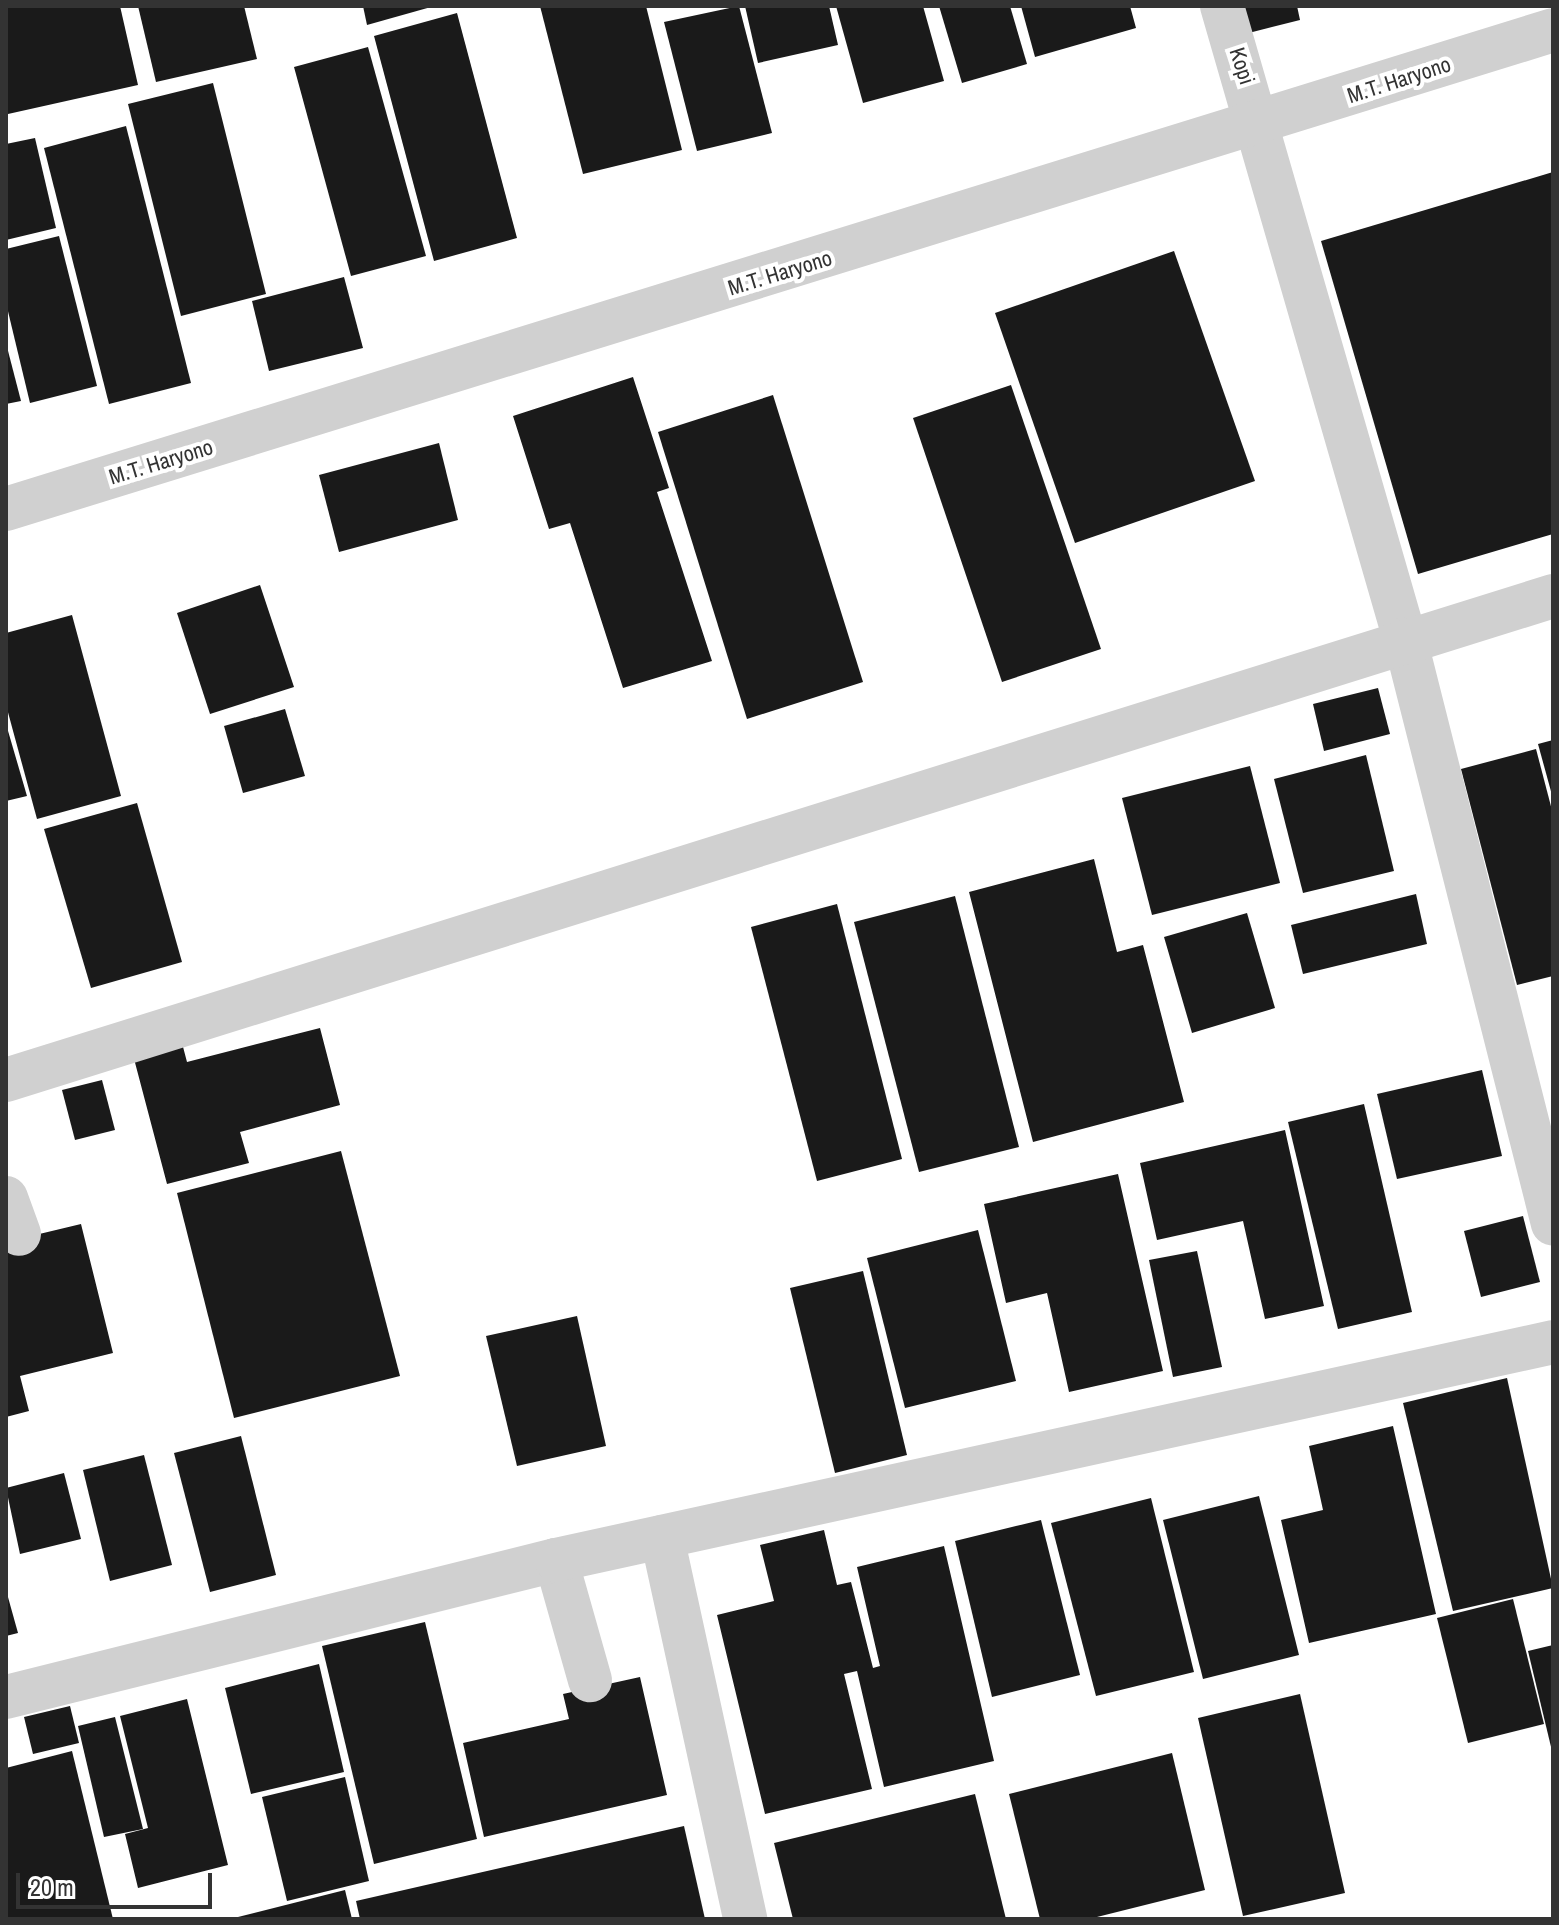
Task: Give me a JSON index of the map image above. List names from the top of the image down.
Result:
{
  "streets": {
    "street": ["Kopi", "M.T. Haryono"]
  },
  "crossings": [
    ["Kopi", "M.T. Haryono"]
  ],
  "scale_bar": "20 m"
}
